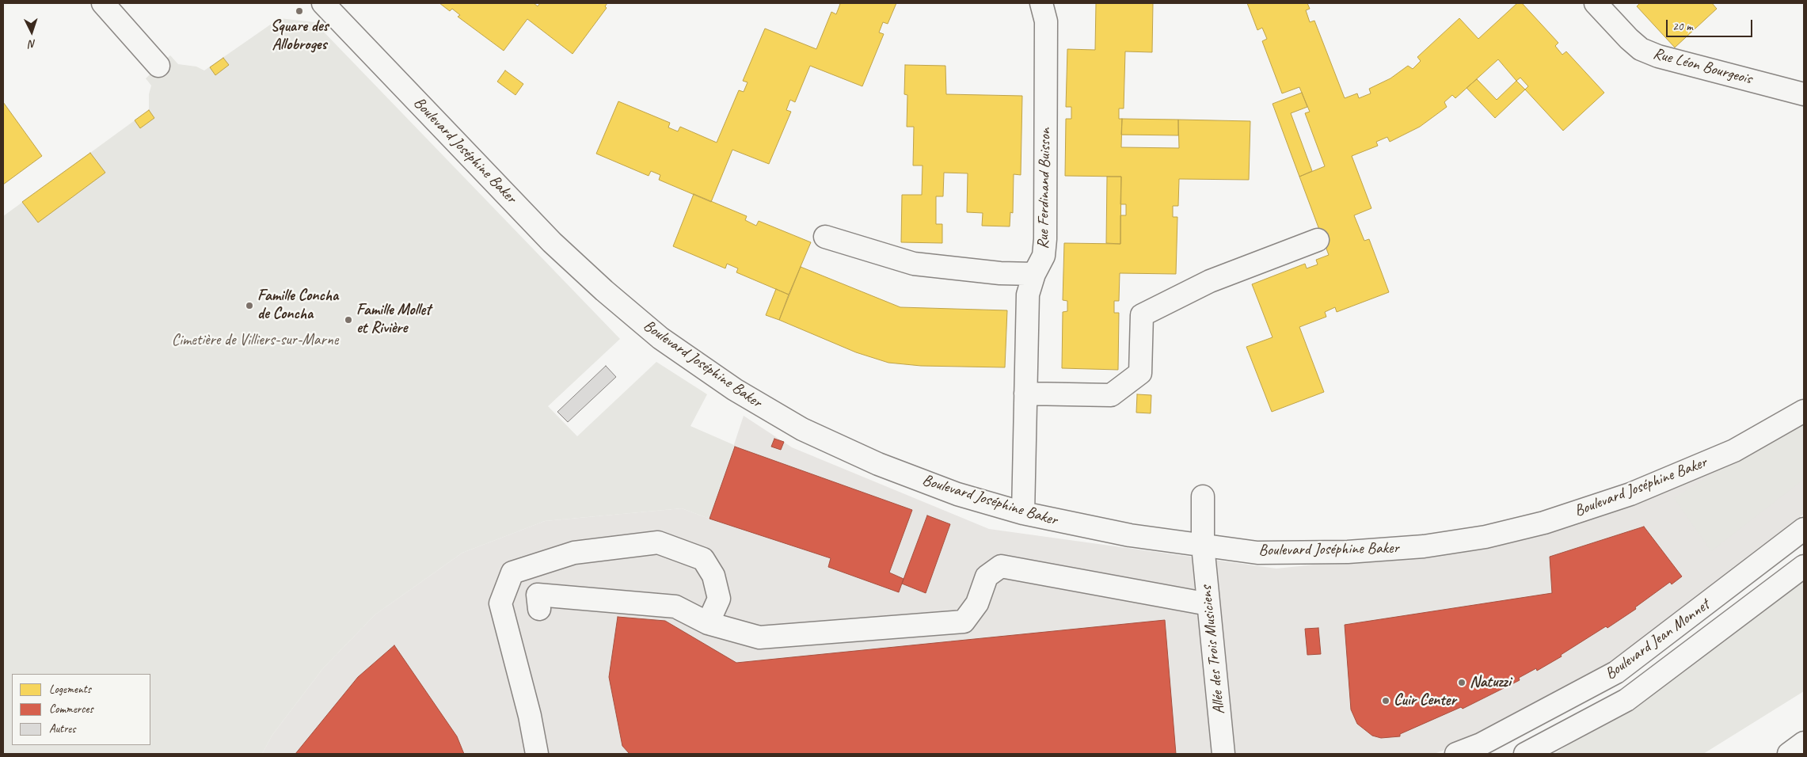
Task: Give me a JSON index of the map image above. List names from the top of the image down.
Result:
{
  "streets": {
    "main road": [
      "Rue Léon Bourgeois",
      "Boulevard Joséphine Baker",
      "Rue Ferdinand Buisson",
      "Boulevard Jean Monnet",
      "Allée des Trois Musiciens"
    ]
  },
  "crossings": [
    ["Boulevard Joséphine Baker", "Rue Ferdinand Buisson"],
    ["Boulevard Joséphine Baker", "Allée des Trois Musiciens"]
  ],
  "parks": ["Cimetière de Villiers-sur-Marne"],
  "places": [
    "Square des Allobroges",
    "Famille Concha de Concha",
    "Famille Mollet et Rivière",
    "Natuzzi",
    "Cuir Center"
  ],
  "legend": ["Logements", "Commerces", "Autres"],
  "scale_bar": "20 m",
  "north": "bottom"
}
